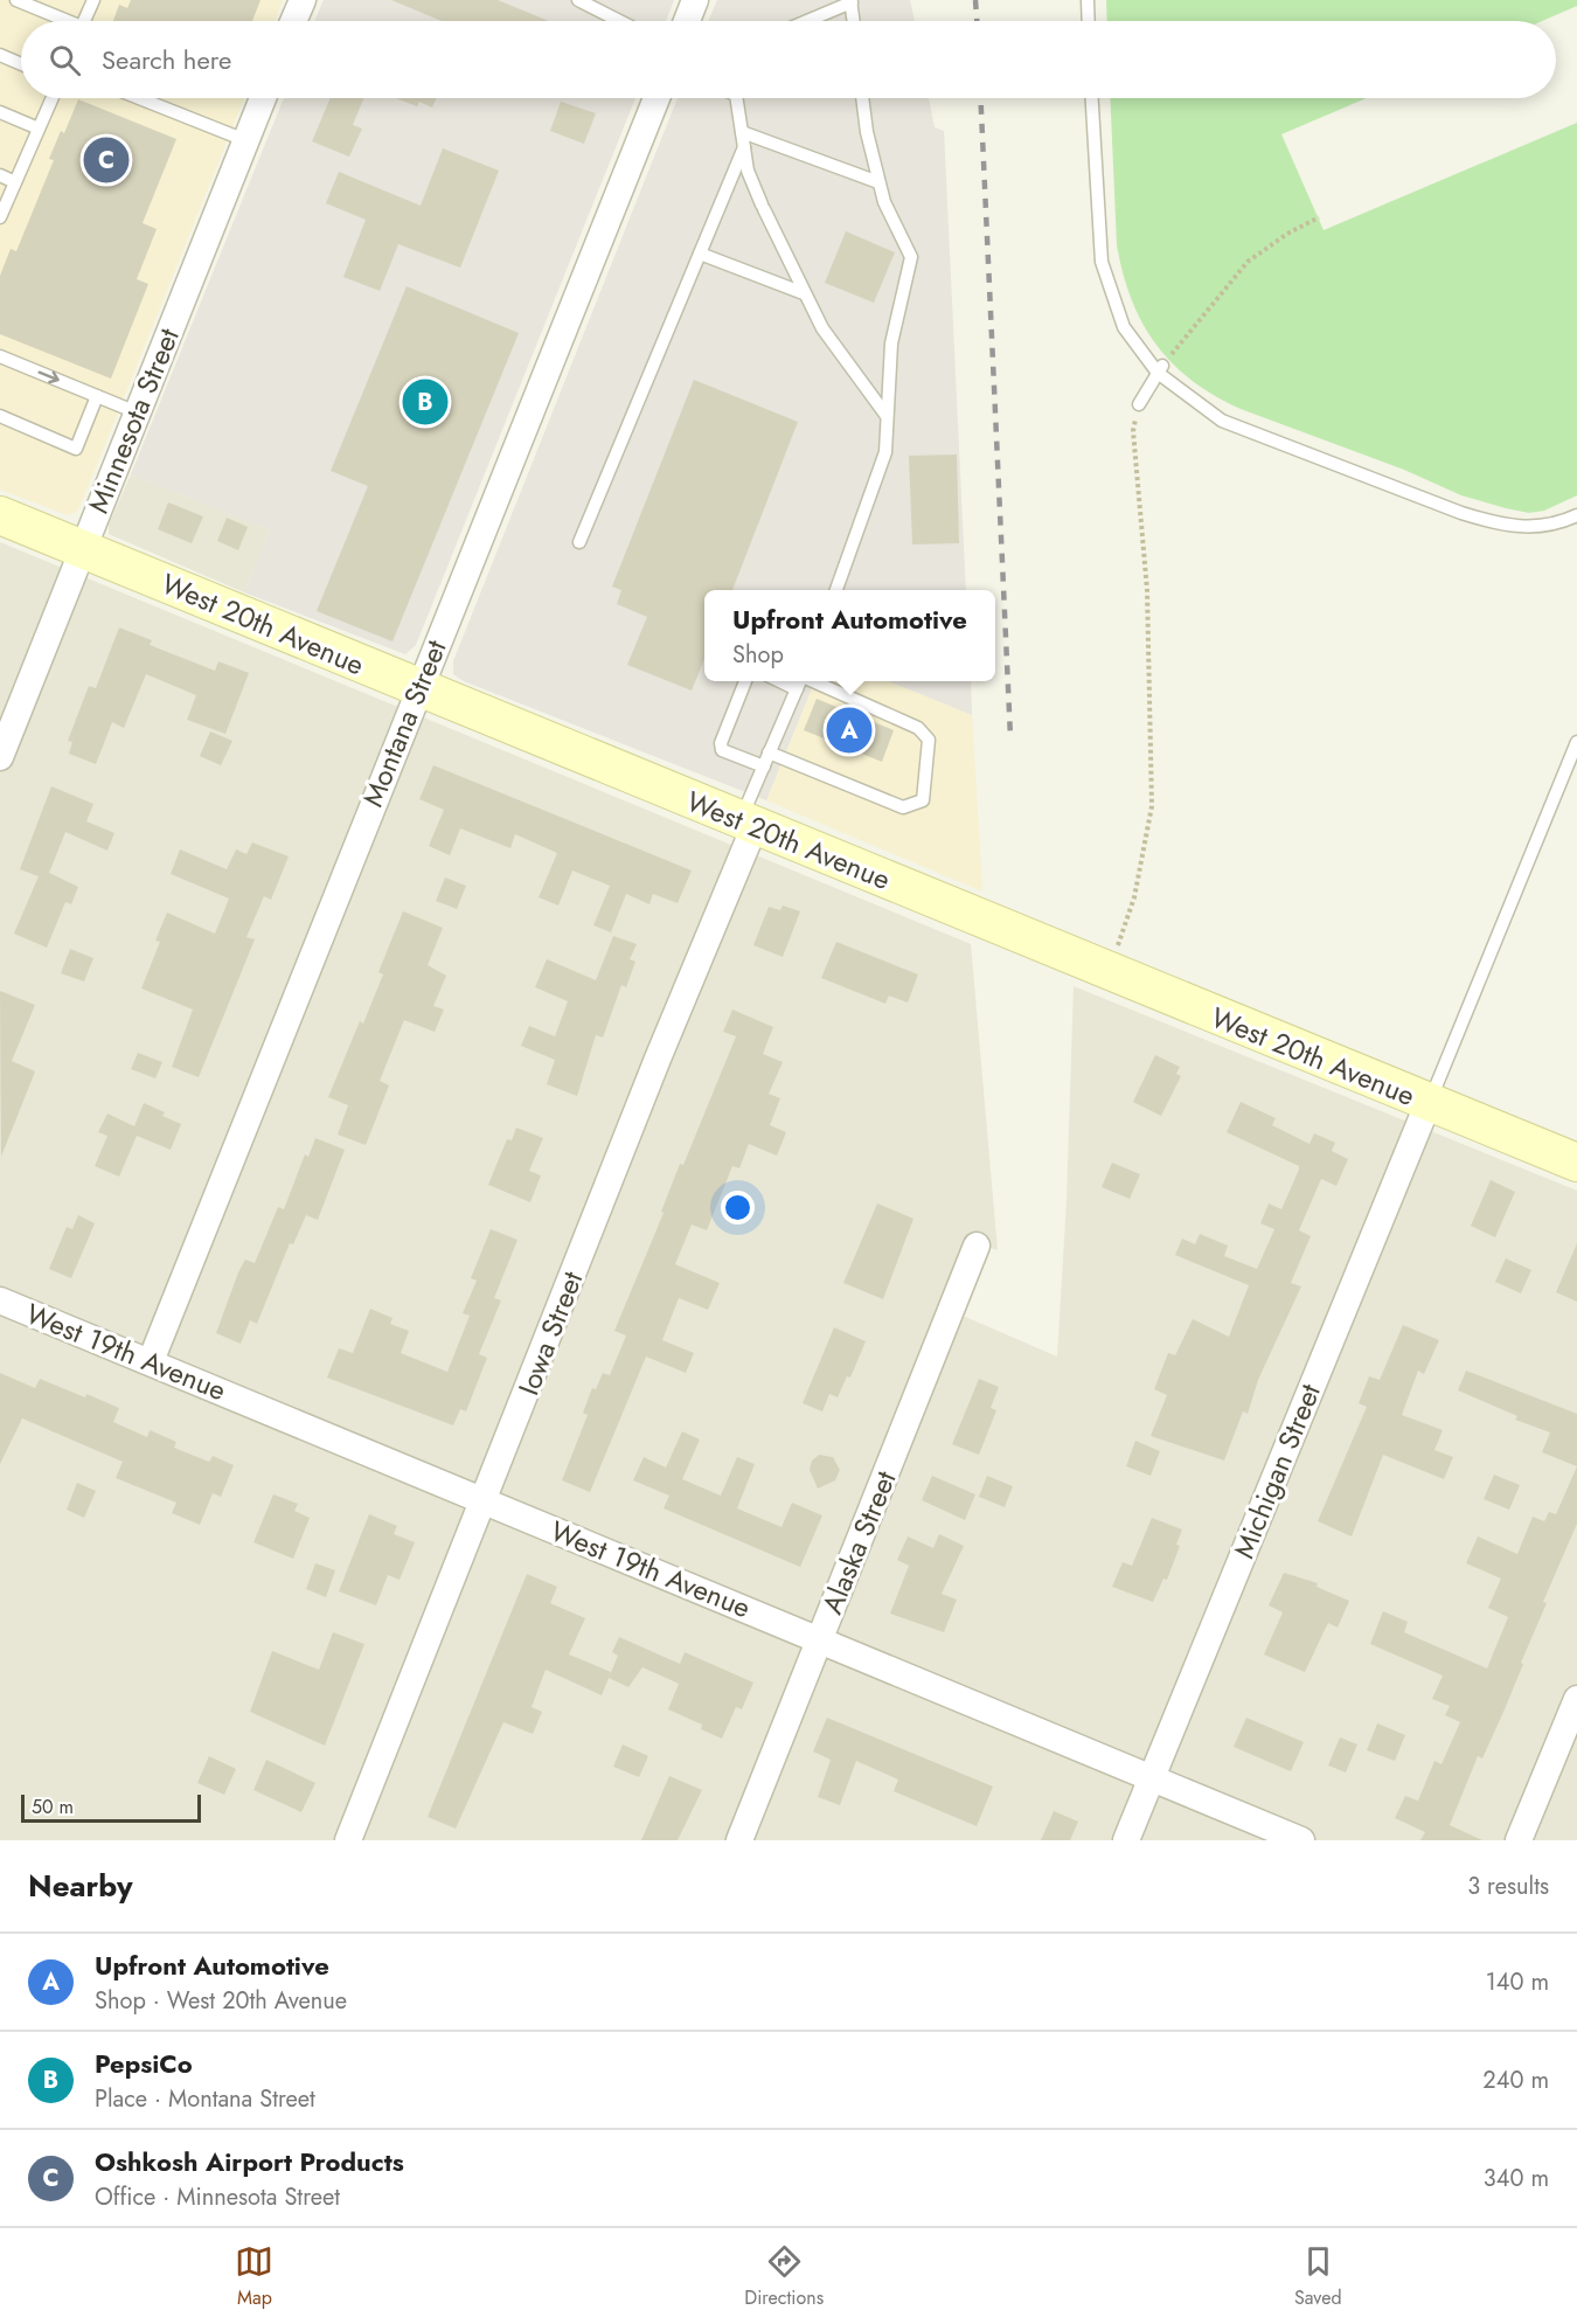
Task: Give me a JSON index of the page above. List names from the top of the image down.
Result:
{
  "streets": {
    "main road": ["West 20th Avenue"],
    "street": [
      "Minnesota Street",
      "Montana Street",
      "Iowa Street",
      "West 19th Avenue",
      "Michigan Street",
      "Alaska Street"
    ]
  },
  "crossings": [
    ["Minnesota Street", "West 20th Avenue"],
    ["West 20th Avenue", "Montana Street"],
    ["West 20th Avenue", "Iowa Street"],
    ["West 20th Avenue", "Michigan Street"],
    ["Montana Street", "West 19th Avenue"],
    ["Iowa Street", "West 19th Avenue"],
    ["West 19th Avenue", "Michigan Street"],
    ["West 19th Avenue", "Alaska Street"]
  ],
  "scale_bar": "50 m",
  "page": {
    "search": "Search here",
    "pins": ["C", "B", "A"],
    "popup": ["Upfront Automotive", "Shop"],
    "scale": "50 m",
    "heading": ["Nearby", "3 results"],
    "list": [
      {
        "mark": "A",
        "name": "Upfront Automotive",
        "note": "Shop · West 20th Avenue",
        "value": "140 m"
      },
      {
        "mark": "B",
        "name": "PepsiCo",
        "note": "Place · Montana Street",
        "value": "240 m"
      },
      {
        "mark": "C",
        "name": "Oshkosh Airport Products",
        "note": "Office · Minnesota Street",
        "value": "340 m"
      }
    ],
    "nav": ["Map", "Directions", "Saved"]
  }
}
